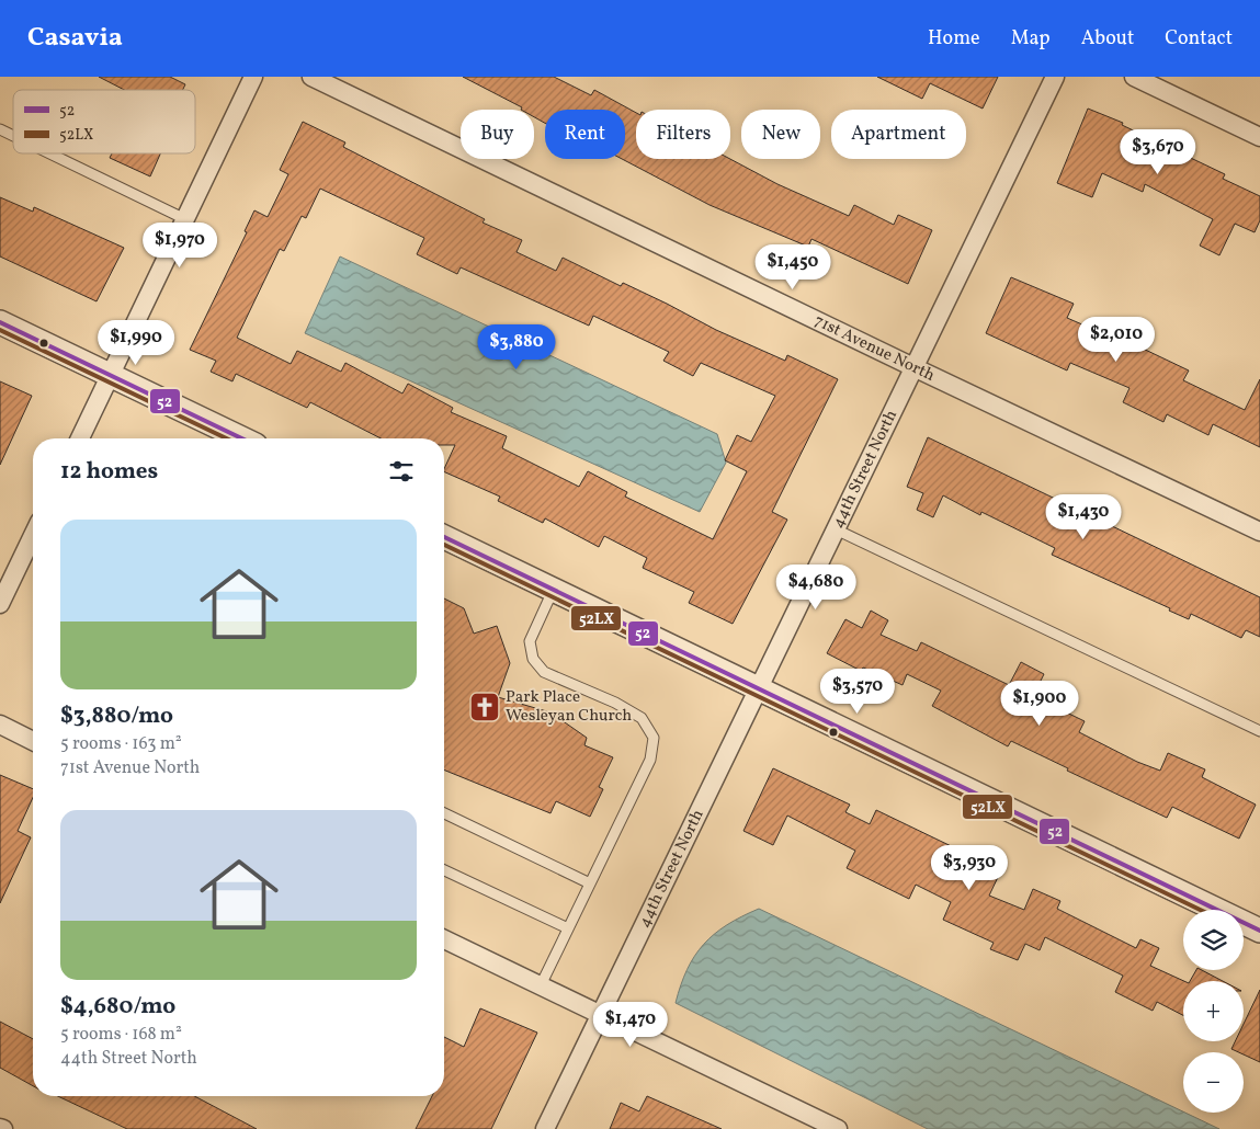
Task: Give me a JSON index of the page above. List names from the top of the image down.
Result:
{
  "streets": {
    "street": ["71st Avenue North", "44th Street North"]
  },
  "crossings": [
    ["71st Avenue North", "44th Street North"]
  ],
  "places": {
    "church": ["Park Place Wesleyan Church"]
  },
  "lines": ["transit line 52", "transit line 52LX"],
  "legend": ["52", "52LX"],
  "page": {
    "header": "Casavia",
    "nav": [
      "Home",
      "Map",
      "About",
      "Contact"
    ],
    "chip": [
      "Buy",
      "Rent",
      "Filters",
      "New",
      "Apartment"
    ],
    "price": [
      "$3,670",
      "$1,970",
      "$1,450",
      "$2,010",
      "$1,990",
      "$3,880",
      "$1,430",
      "$4,680",
      "$3,570",
      "$1,900",
      "$3,930",
      "$1,470"
    ],
    "heading": "12 homes",
    "list": [
      {
        "name": "$3,880/mo",
        "note": "5 rooms · 163 m² · 71st Avenue North"
      },
      {
        "name": "$4,680/mo",
        "note": "5 rooms · 168 m² · 44th Street North"
      }
    ],
    "map_buttons": ["+", "−"]
  }
}
